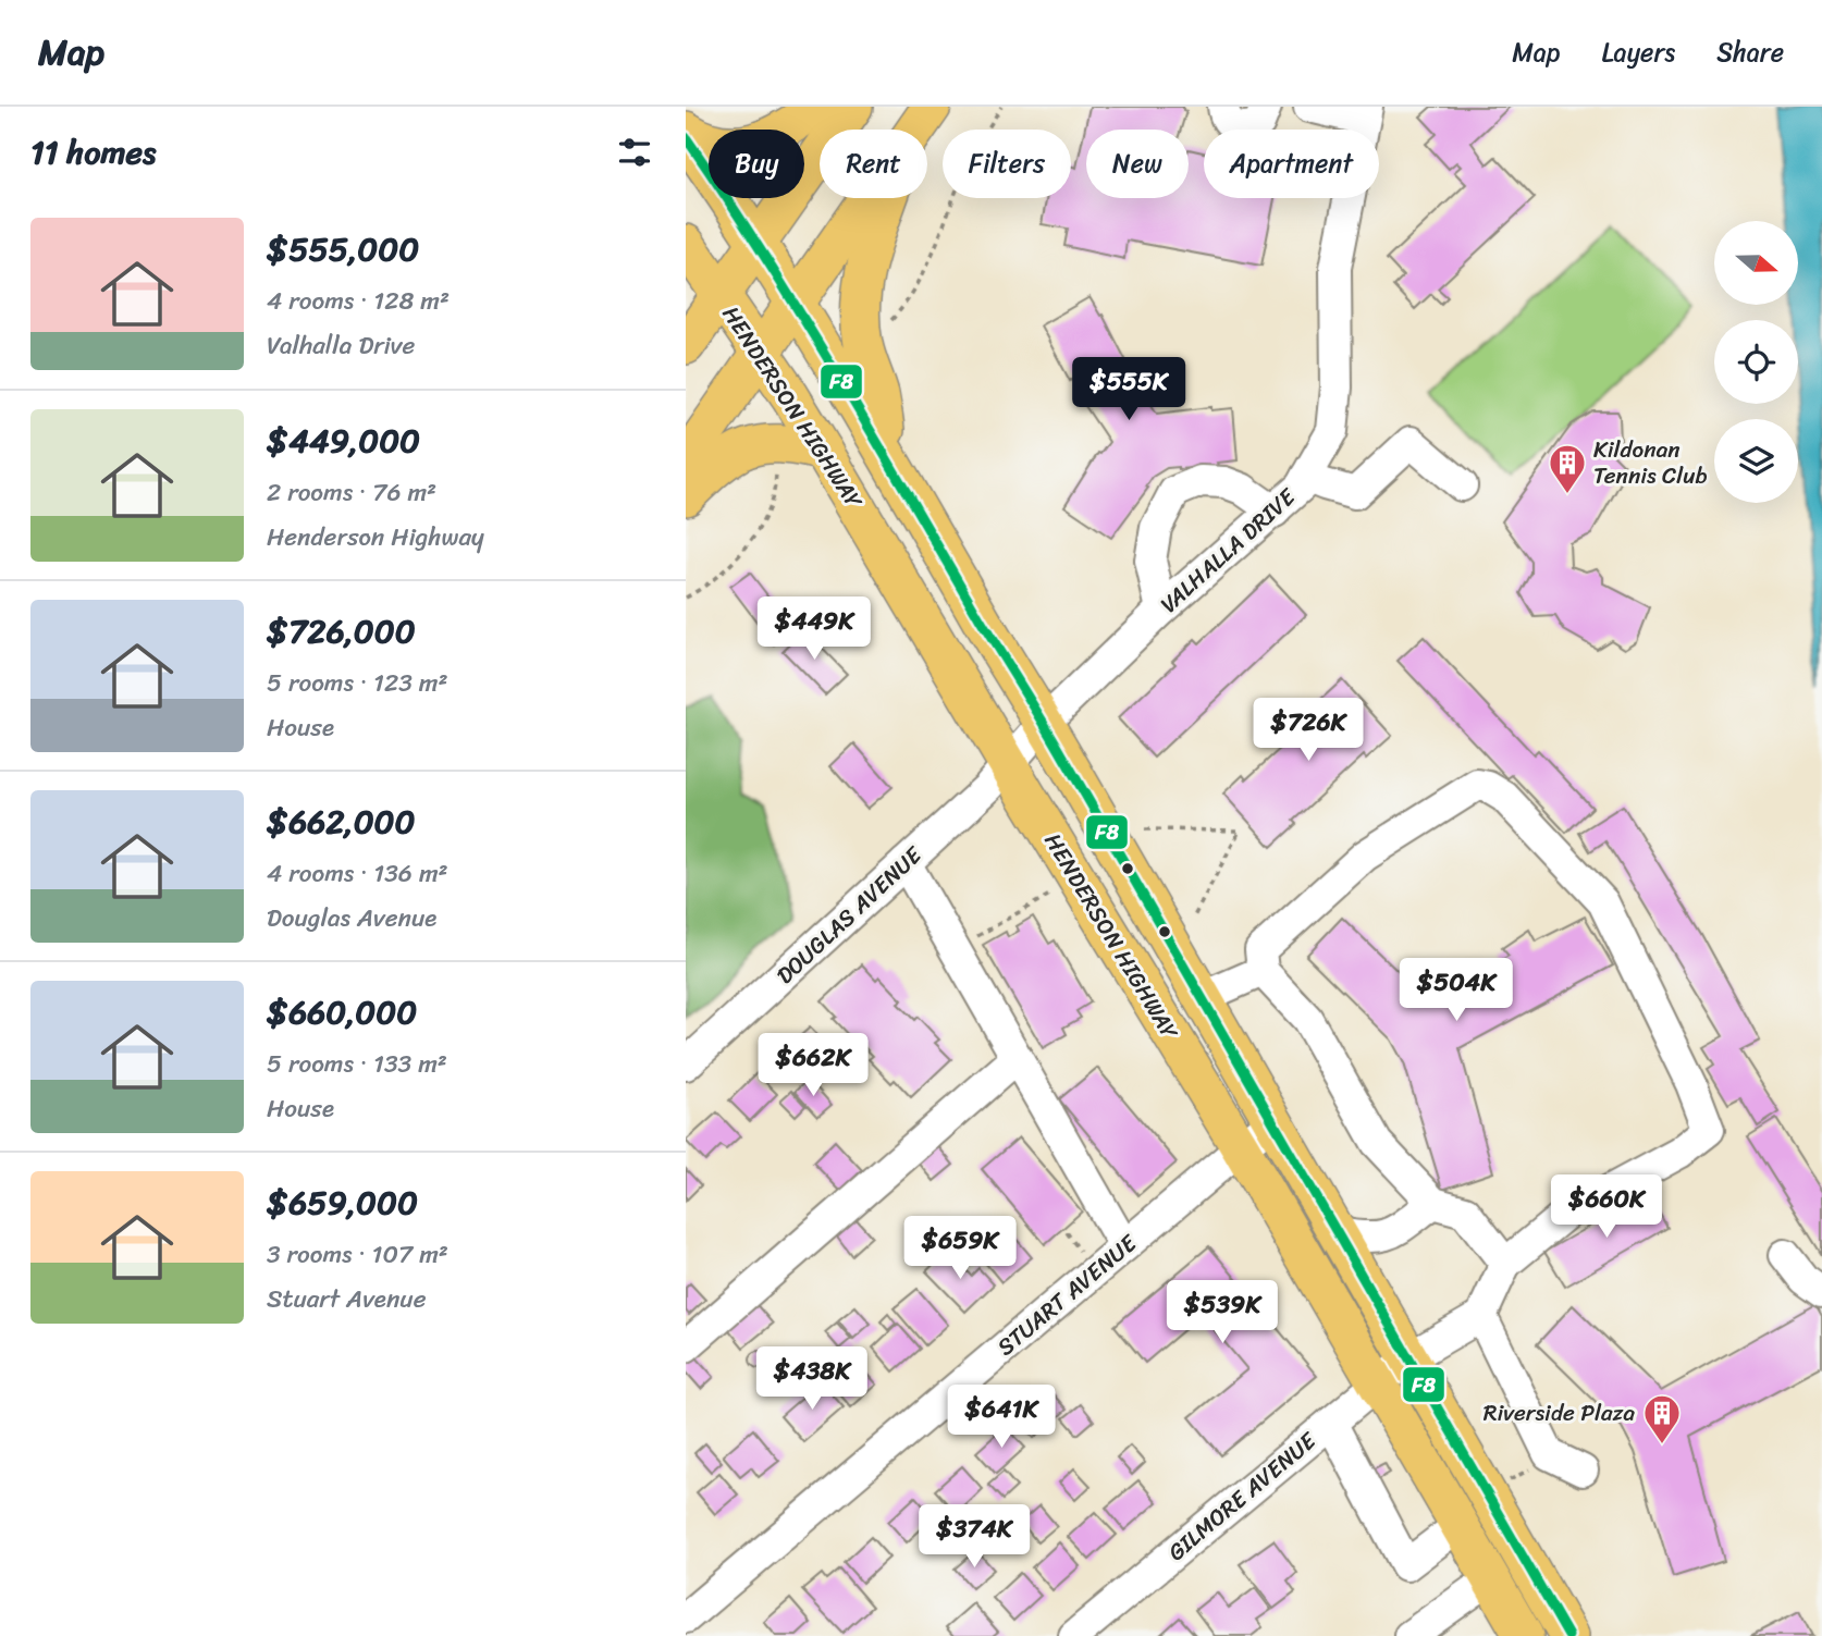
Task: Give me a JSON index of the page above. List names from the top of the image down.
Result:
{
  "streets": {
    "main road": ["HENDERSON HIGHWAY"],
    "street": [
      "VALHALLA DRIVE",
      "DOUGLAS AVENUE",
      "STUART AVENUE",
      "GILMORE AVENUE"
    ]
  },
  "crossings": [
    ["HENDERSON HIGHWAY", "VALHALLA DRIVE"],
    ["HENDERSON HIGHWAY", "DOUGLAS AVENUE"],
    ["HENDERSON HIGHWAY", "STUART AVENUE"],
    ["HENDERSON HIGHWAY", "GILMORE AVENUE"],
    ["VALHALLA DRIVE", "DOUGLAS AVENUE"]
  ],
  "places": {
    "building": ["Kildonan Tennis Club", "Riverside Plaza"]
  },
  "lines": ["transit line F8"],
  "north": "right",
  "page": {
    "header": "Map",
    "nav": ["Map", "Layers", "Share"],
    "heading": "11 homes",
    "chip": [
      "Buy",
      "Rent",
      "Filters",
      "New",
      "Apartment"
    ],
    "list": [
      {
        "name": "$555,000",
        "note": "4 rooms · 128 m² · Valhalla Drive"
      },
      {
        "name": "$449,000",
        "note": "2 rooms · 76 m² · Henderson Highway"
      },
      {
        "name": "$726,000",
        "note": "5 rooms · 123 m² · House"
      },
      {
        "name": "$662,000",
        "note": "4 rooms · 136 m² · Douglas Avenue"
      },
      {
        "name": "$660,000",
        "note": "5 rooms · 133 m² · House"
      },
      {
        "name": "$659,000",
        "note": "3 rooms · 107 m² · Stuart Avenue"
      }
    ],
    "price": [
      "$555K",
      "$449K",
      "$726K",
      "$504K",
      "$662K",
      "$660K",
      "$659K",
      "$539K",
      "$438K",
      "$641K",
      "$374K"
    ]
  }
}
